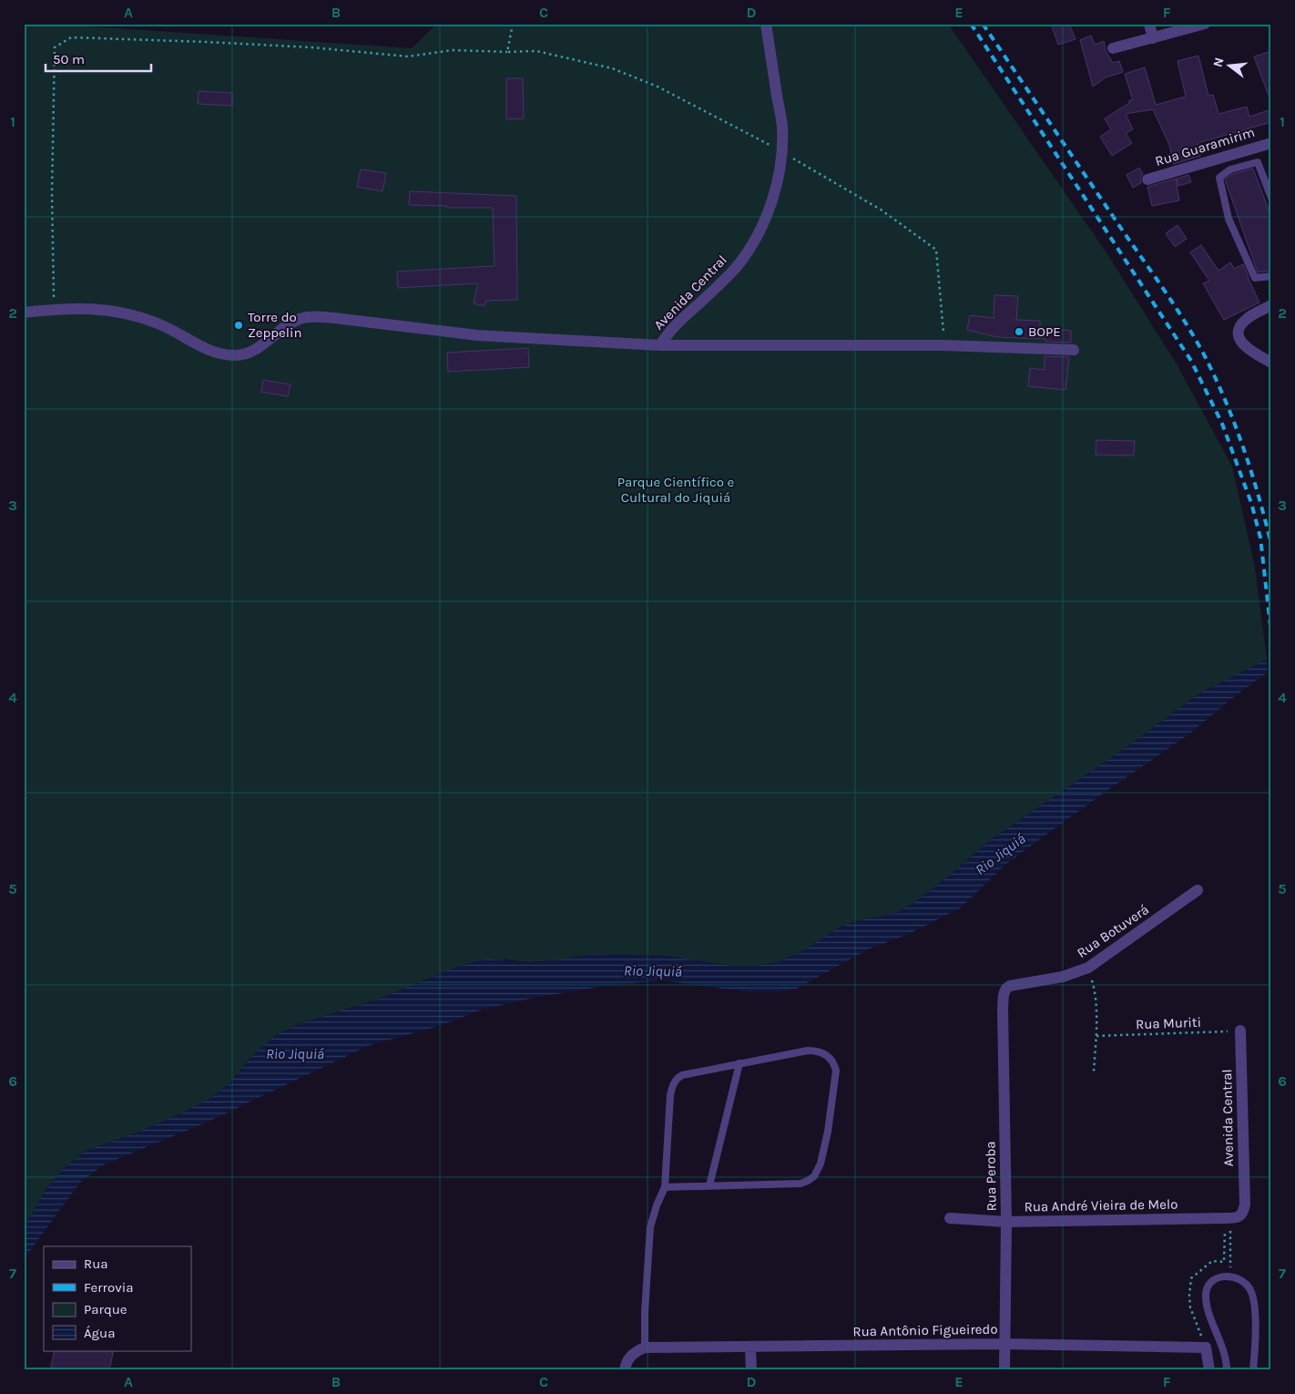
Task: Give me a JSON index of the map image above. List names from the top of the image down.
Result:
{
  "streets": {
    "street": [
      "Rua Guaramirim",
      "Avenida Central",
      "Rua Botuverá",
      "Rua Peroba",
      "Rua André Vieira de Melo",
      "Rua Antônio Figueiredo"
    ],
    "path": ["Rua Muriti"]
  },
  "crossings": [
    ["Avenida Central", "Rua Muriti"],
    ["Avenida Central", "Rua André Vieira de Melo"],
    ["Rua Botuverá", "Rua Peroba"],
    ["Rua Peroba", "Rua André Vieira de Melo"],
    ["Rua Peroba", "Rua Antônio Figueiredo"]
  ],
  "water": ["Rio Jiquiá"],
  "parks": ["Parque Científico e Cultural do Jiquiá"],
  "places": ["Torre do Zeppelin", "BOPE"],
  "legend": [
    "Rua",
    "Ferrovia",
    "Parque",
    "Água"
  ],
  "scale_bar": "50 m",
  "north": "left",
  "grid": {
    "columns": [
      "A",
      "B",
      "C",
      "D",
      "E",
      "F"
    ],
    "rows": [
      "1",
      "2",
      "3",
      "4",
      "5",
      "6",
      "7"
    ]
  }
}
